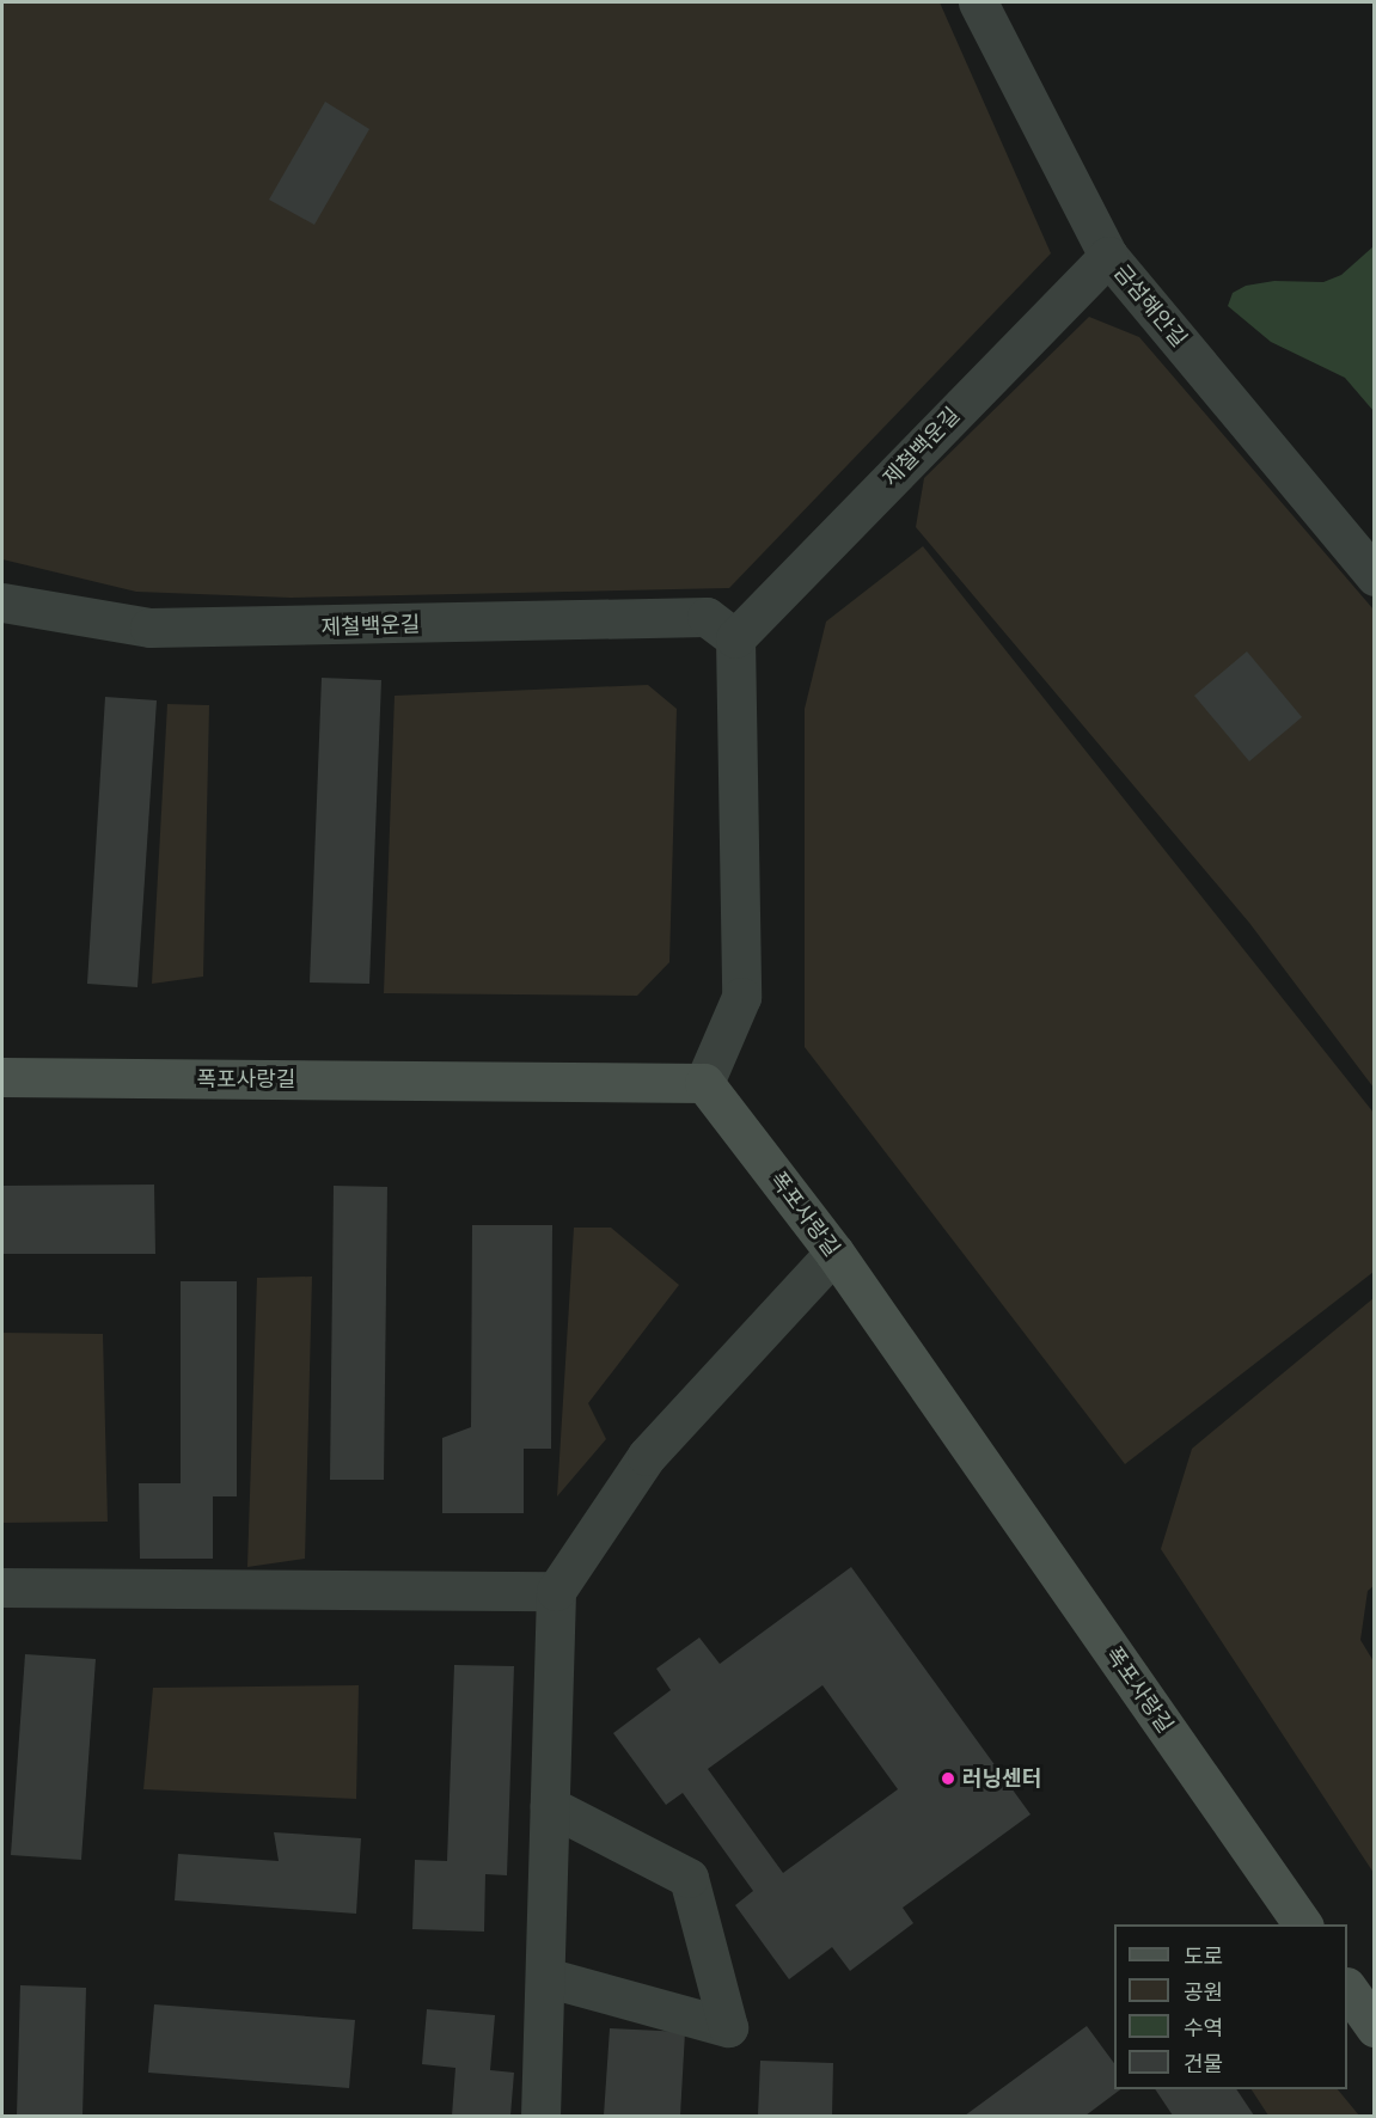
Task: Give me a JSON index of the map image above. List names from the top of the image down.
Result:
{
  "streets": {
    "street": ["금섬해안길", "제철백운길", "폭포사랑길"]
  },
  "crossings": [
    ["금섬해안길", "제철백운길"]
  ],
  "places": ["러닝센터"],
  "legend": [
    "도로",
    "공원",
    "수역",
    "건물"
  ]
}
